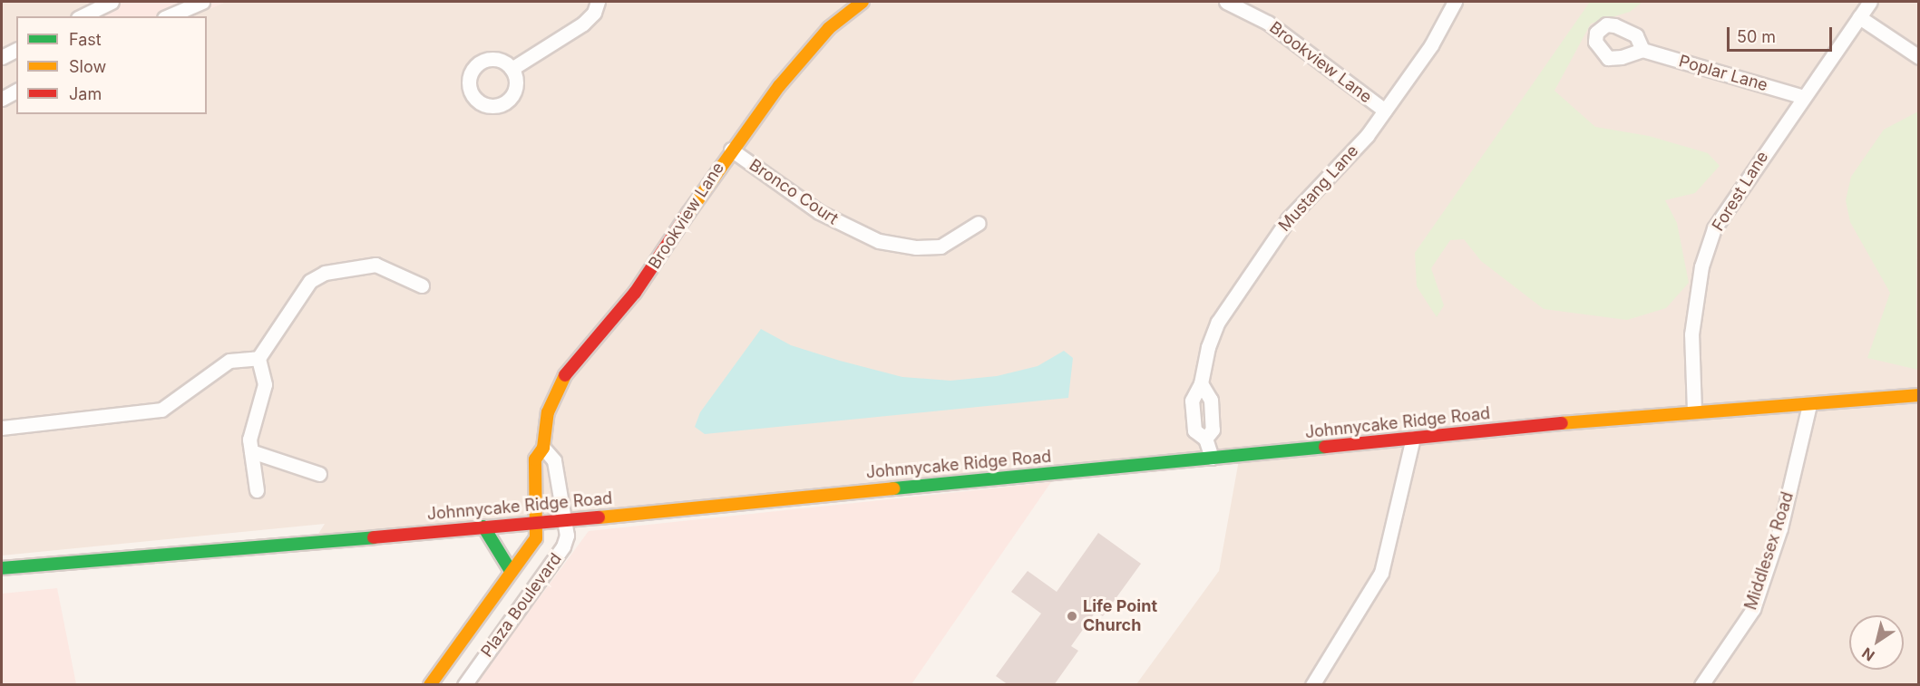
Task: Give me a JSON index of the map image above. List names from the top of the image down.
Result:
{
  "streets": {
    "main road": ["Brookview Lane", "Johnnycake Ridge Road", "Plaza Boulevard"],
    "street": [
      "Poplar Lane",
      "Mustang Lane",
      "Forest Lane",
      "Bronco Court",
      "Middlesex Road"
    ]
  },
  "crossings": [
    ["Brookview Lane", "Mustang Lane"],
    ["Brookview Lane", "Bronco Court"],
    ["Brookview Lane", "Johnnycake Ridge Road"],
    ["Brookview Lane", "Plaza Boulevard"],
    ["Poplar Lane", "Forest Lane"],
    ["Mustang Lane", "Johnnycake Ridge Road"],
    ["Forest Lane", "Johnnycake Ridge Road"],
    ["Johnnycake Ridge Road", "Middlesex Road"],
    ["Johnnycake Ridge Road", "Plaza Boulevard"]
  ],
  "places": ["Life Point Church"],
  "legend": ["Fast", "Slow", "Jam"],
  "scale_bar": "50 m",
  "north": "bottom left"
}
